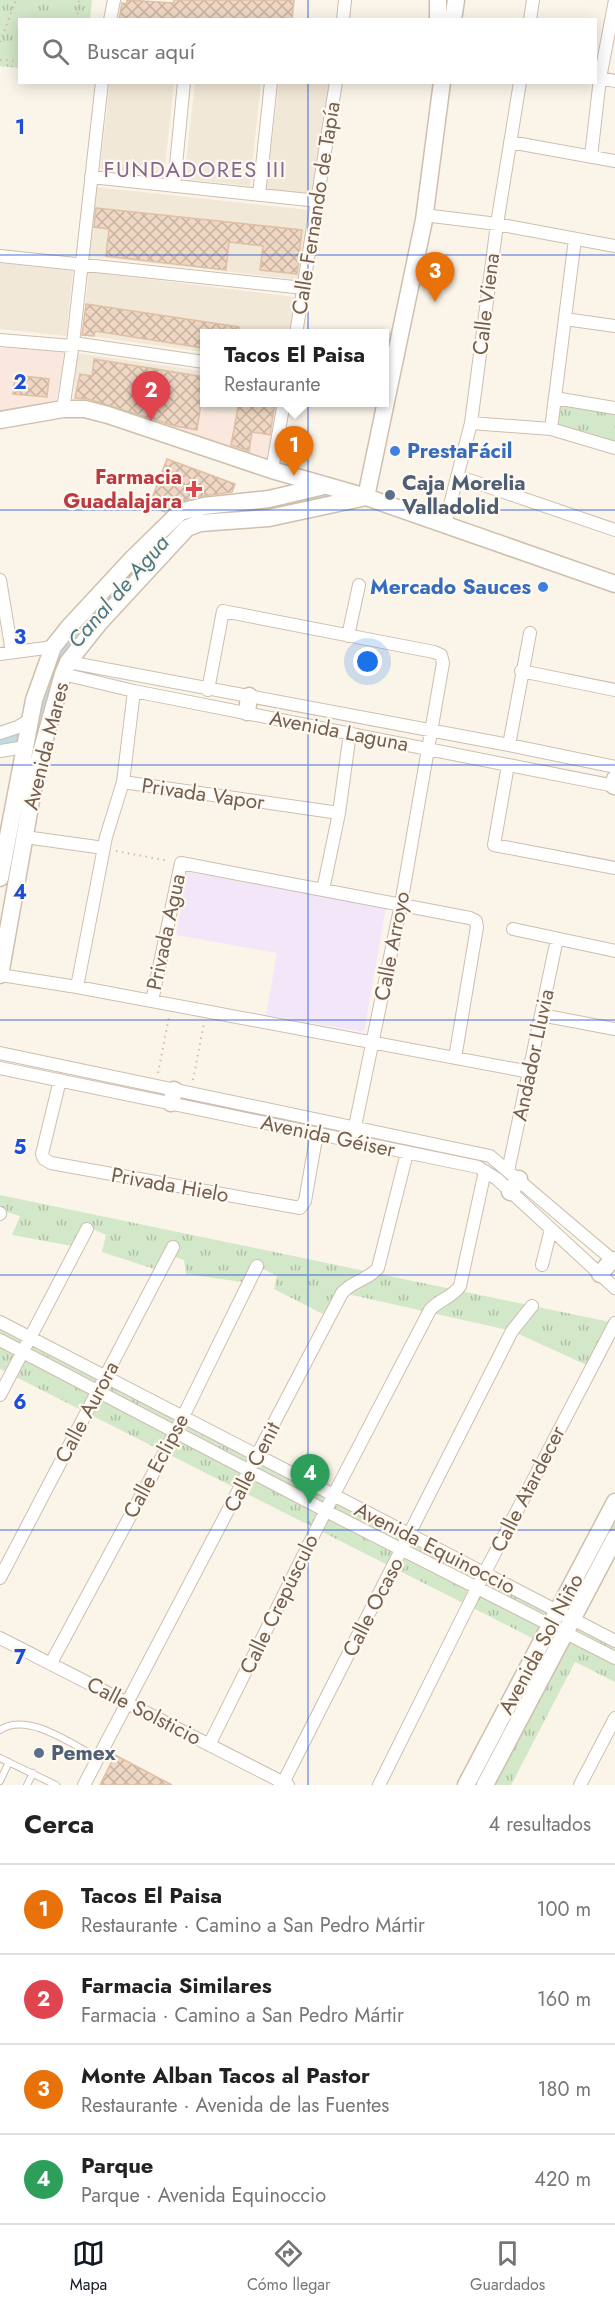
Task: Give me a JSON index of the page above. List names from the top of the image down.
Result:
{
  "streets": {
    "main road": ["Avenida Mares", "Avenida Sol Niño"],
    "street": [
      "Calle Fernando de Tapía",
      "Calle Viena",
      "Avenida Laguna",
      "Privada Vapor",
      "Privada Agua",
      "Calle Arroyo",
      "Andador Lluvia",
      "Avenida Géiser",
      "Privada Hielo",
      "Calle Aurora",
      "Calle Eclipse",
      "Calle Cenit",
      "Calle Atardecer",
      "Avenida Equinoccio",
      "Calle Crepúsculo",
      "Calle Ocaso",
      "Calle Solsticio"
    ]
  },
  "crossings": [
    ["Avenida Laguna", "Avenida Mares"],
    ["Avenida Laguna", "Privada Vapor"],
    ["Avenida Laguna", "Calle Arroyo"],
    ["Privada Agua", "Calle Arroyo"],
    ["Privada Agua", "Andador Lluvia"],
    ["Calle Arroyo", "Avenida Géiser"],
    ["Andador Lluvia", "Avenida Géiser"],
    ["Avenida Géiser", "Privada Hielo"],
    ["Avenida Géiser", "Calle Cenit"],
    ["Avenida Géiser", "Calle Crepúsculo"],
    ["Calle Aurora", "Avenida Equinoccio"],
    ["Calle Eclipse", "Avenida Equinoccio"],
    ["Calle Eclipse", "Calle Solsticio"],
    ["Calle Cenit", "Avenida Equinoccio"],
    ["Calle Cenit", "Calle Solsticio"],
    ["Calle Atardecer", "Avenida Equinoccio"],
    ["Avenida Equinoccio", "Calle Crepúsculo"],
    ["Avenida Equinoccio", "Calle Ocaso"],
    ["Avenida Equinoccio", "Avenida Sol Niño"],
    ["Calle Crepúsculo", "Calle Solsticio"],
    ["Calle Ocaso", "Calle Solsticio"]
  ],
  "districts": ["FUNDADORES III"],
  "water": ["Canal de Agua"],
  "places": {
    "other": [
      "PrestaFácil",
      "Caja Morelia Valladolid",
      "Mercado Sauces",
      "Pemex"
    ],
    "health": ["Farmacia Guadalajara"]
  },
  "page": {
    "search": "Buscar aquí",
    "pins": [
      "3",
      "2",
      "1",
      "4"
    ],
    "popup": ["Tacos El Paisa", "Restaurante"],
    "heading": ["Cerca", "4 resultados"],
    "list": [
      {
        "mark": "1",
        "name": "Tacos El Paisa",
        "note": "Restaurante · Camino a San Pedro Mártir",
        "value": "100 m"
      },
      {
        "mark": "2",
        "name": "Farmacia Similares",
        "note": "Farmacia · Camino a San Pedro Mártir",
        "value": "160 m"
      },
      {
        "mark": "3",
        "name": "Monte Alban Tacos al Pastor",
        "note": "Restaurante · Avenida de las Fuentes",
        "value": "180 m"
      },
      {
        "mark": "4",
        "name": "Parque",
        "note": "Parque · Avenida Equinoccio",
        "value": "420 m"
      }
    ],
    "nav": ["Mapa", "Cómo llegar", "Guardados"]
  },
  "grid": {
    "rows": [
      "1",
      "2",
      "3",
      "4",
      "5",
      "6",
      "7"
    ]
  }
}
